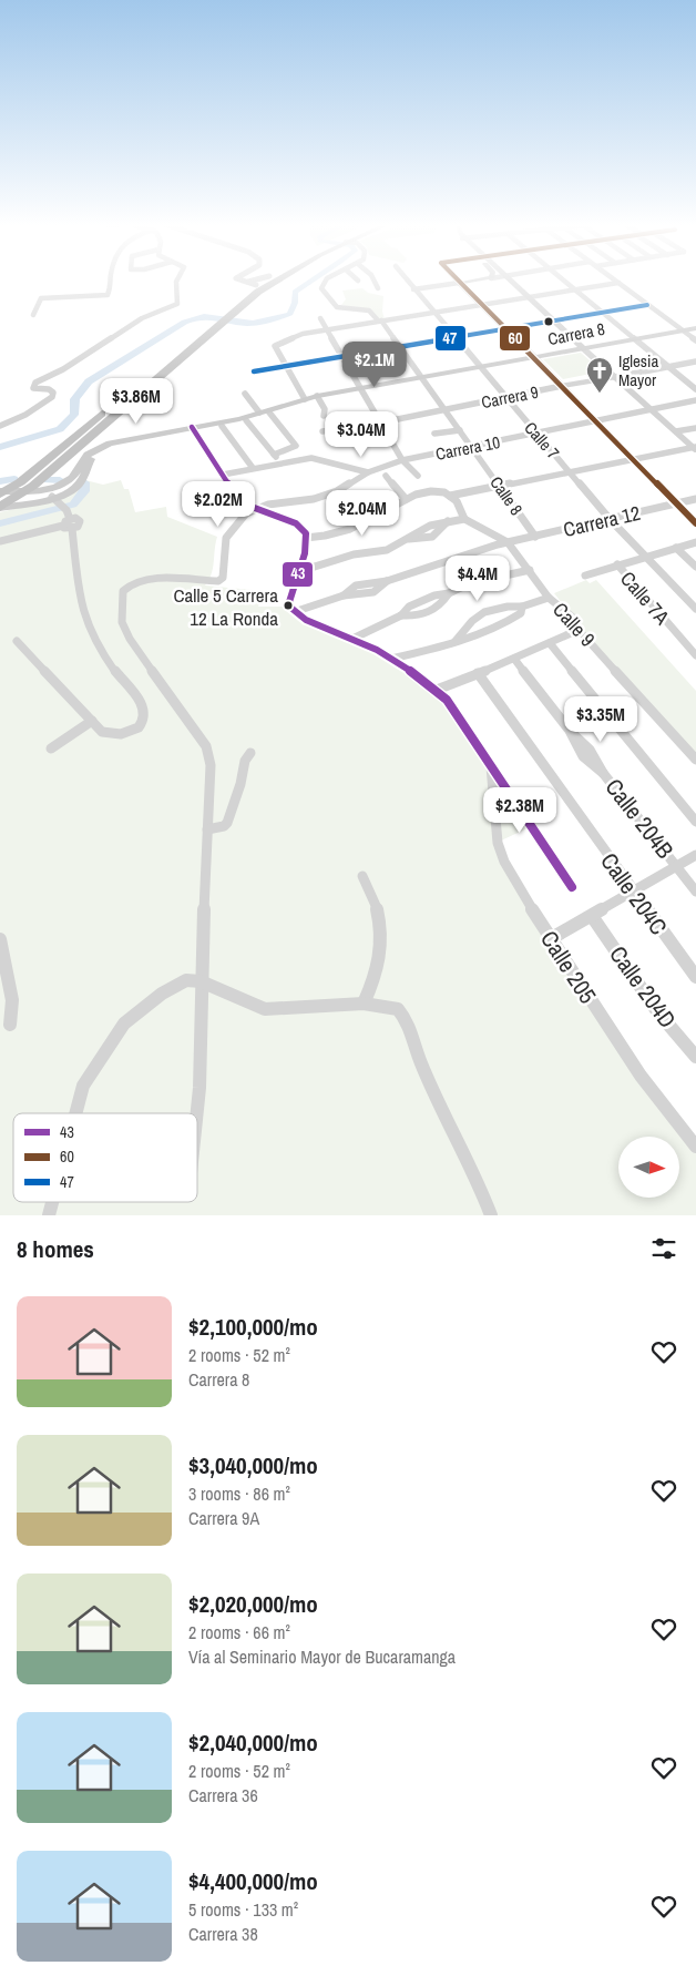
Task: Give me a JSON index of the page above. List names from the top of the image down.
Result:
{
  "streets": {
    "main road": ["Carrera 8"],
    "street": [
      "Carrera 9",
      "Calle 7",
      "Carrera 10",
      "Calle 8",
      "Carrera 12",
      "Calle 7A",
      "Calle 9",
      "Calle 204B",
      "Calle 204C",
      "Calle 205",
      "Calle 204D"
    ]
  },
  "crossings": [
    ["Carrera 8", "Calle 7"],
    ["Carrera 8", "Calle 8"],
    ["Carrera 9", "Calle 7"],
    ["Carrera 9", "Calle 8"],
    ["Calle 7", "Carrera 10"],
    ["Calle 7", "Carrera 12"],
    ["Carrera 10", "Calle 8"],
    ["Calle 8", "Carrera 12"],
    ["Carrera 12", "Calle 9"]
  ],
  "places": {
    "church": ["Iglesia Mayor"],
    "other": ["Calle 5 Carrera 12 La Ronda"]
  },
  "lines": ["transit line 60", "transit line 47", "transit line 43"],
  "legend": ["43", "60", "47"],
  "north": "right",
  "page": {
    "price": [
      "$2.1M",
      "$3.86M",
      "$3.04M",
      "$2.02M",
      "$2.04M",
      "$4.4M",
      "$3.35M",
      "$2.38M"
    ],
    "heading": "8 homes",
    "list": [
      {
        "name": "$2,100,000/mo",
        "note": "2 rooms · 52 m² · Carrera 8"
      },
      {
        "name": "$3,040,000/mo",
        "note": "3 rooms · 86 m² · Carrera 9A"
      },
      {
        "name": "$2,020,000/mo",
        "note": "2 rooms · 66 m² · Vía al Seminario Mayor de Bucaramanga"
      },
      {
        "name": "$2,040,000/mo",
        "note": "2 rooms · 52 m² · Carrera 36"
      },
      {
        "name": "$4,400,000/mo",
        "note": "5 rooms · 133 m² · Carrera 38"
      }
    ]
  }
}
